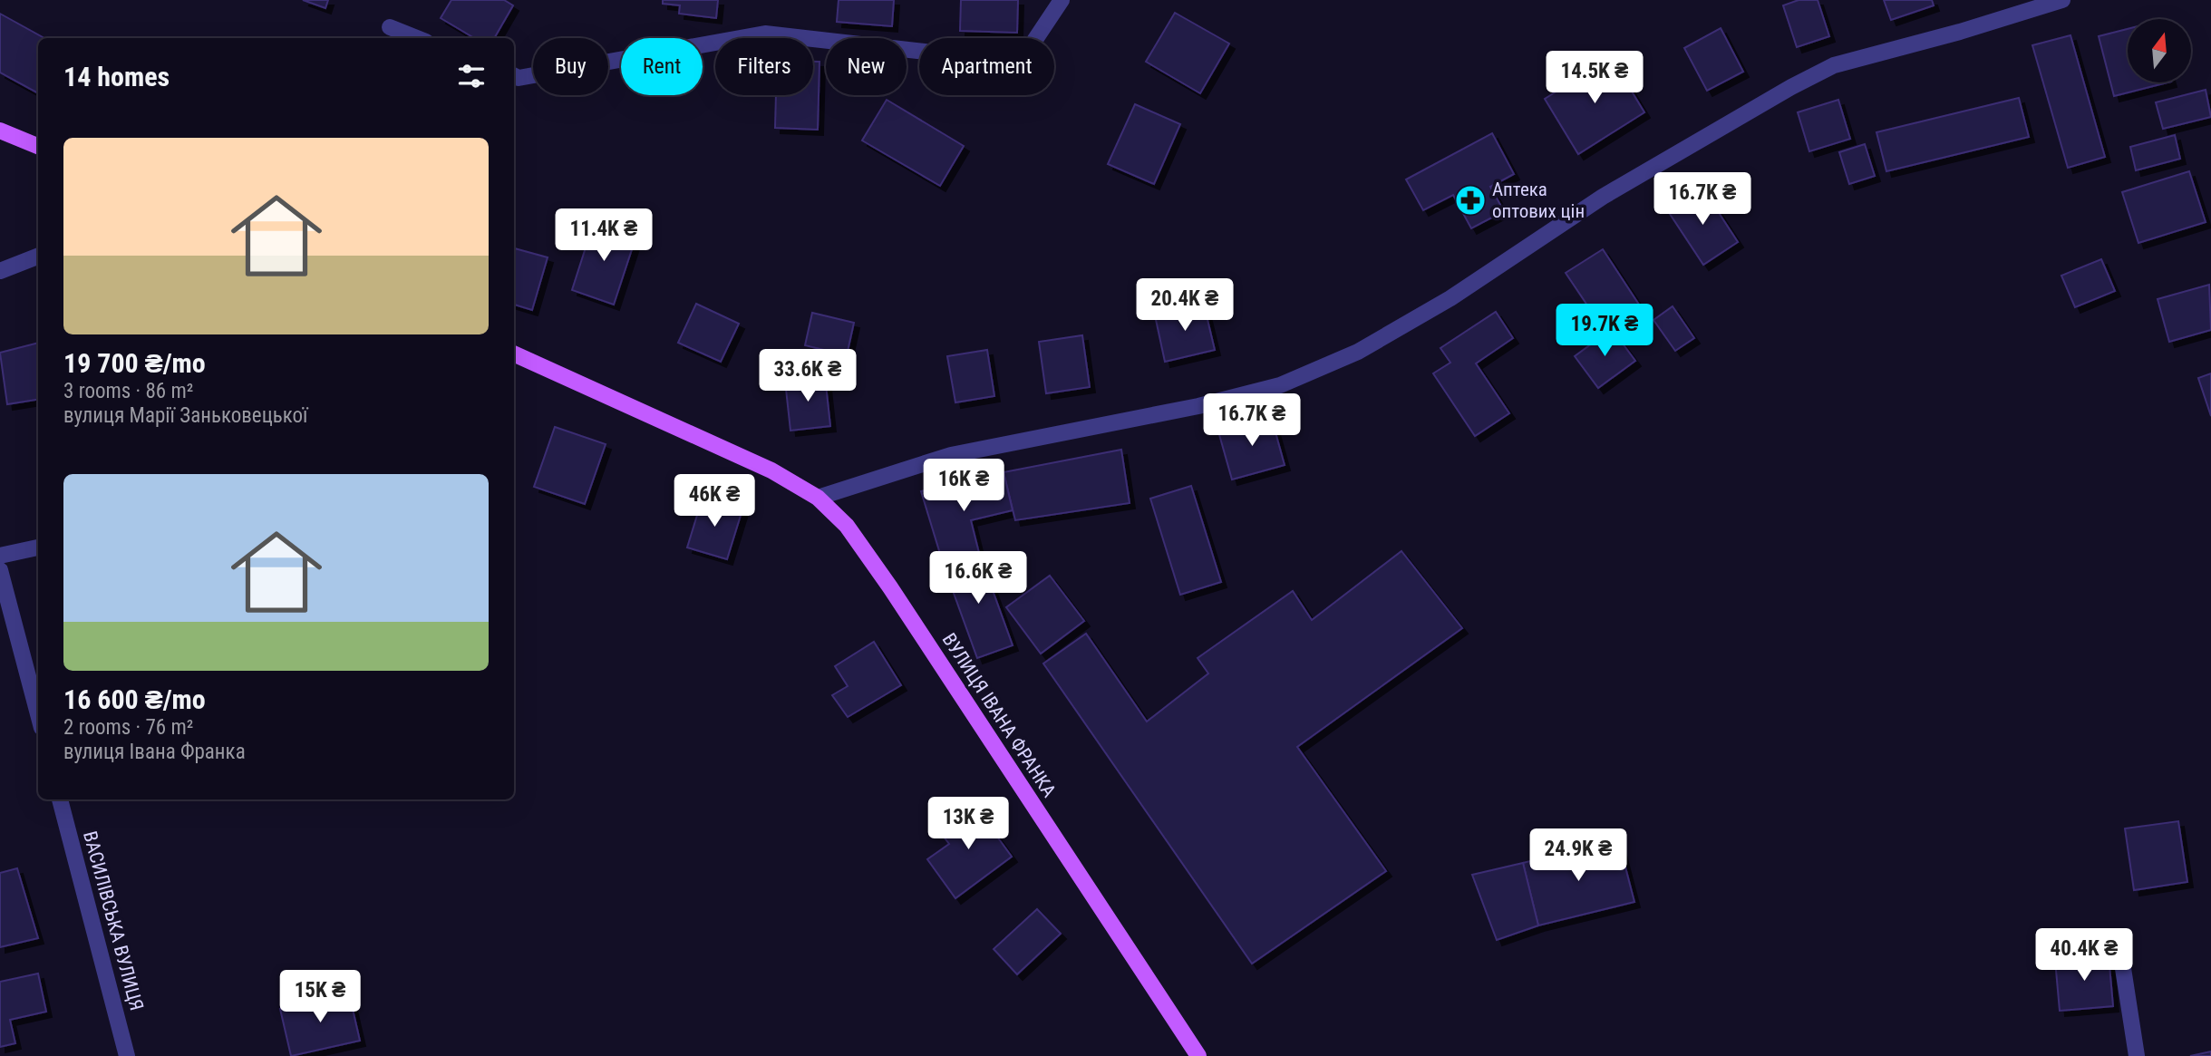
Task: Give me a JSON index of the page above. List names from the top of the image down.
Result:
{
  "streets": {
    "main road": ["ВУЛИЦЯ ІВАНА ФРАНКА"],
    "street": ["ВАСИЛІВСЬКА ВУЛИЦЯ"]
  },
  "places": {
    "pharmacy": ["Аптека оптових цін"]
  },
  "north": "top",
  "page": {
    "chip": [
      "Buy",
      "Rent",
      "Filters",
      "New",
      "Apartment"
    ],
    "heading": "14 homes",
    "price": [
      "14.5K ₴",
      "16.7K ₴",
      "11.4K ₴",
      "20.4K ₴",
      "19.7K ₴",
      "33.6K ₴",
      "16.7K ₴",
      "16K ₴",
      "46K ₴",
      "16.6K ₴",
      "13K ₴",
      "24.9K ₴",
      "40.4K ₴",
      "15K ₴"
    ],
    "list": [
      {
        "name": "19 700 ₴/mo",
        "note": "3 rooms · 86 m² · вулиця Марії Заньковецької"
      },
      {
        "name": "16 600 ₴/mo",
        "note": "2 rooms · 76 m² · вулиця Івана Франка"
      }
    ]
  }
}
